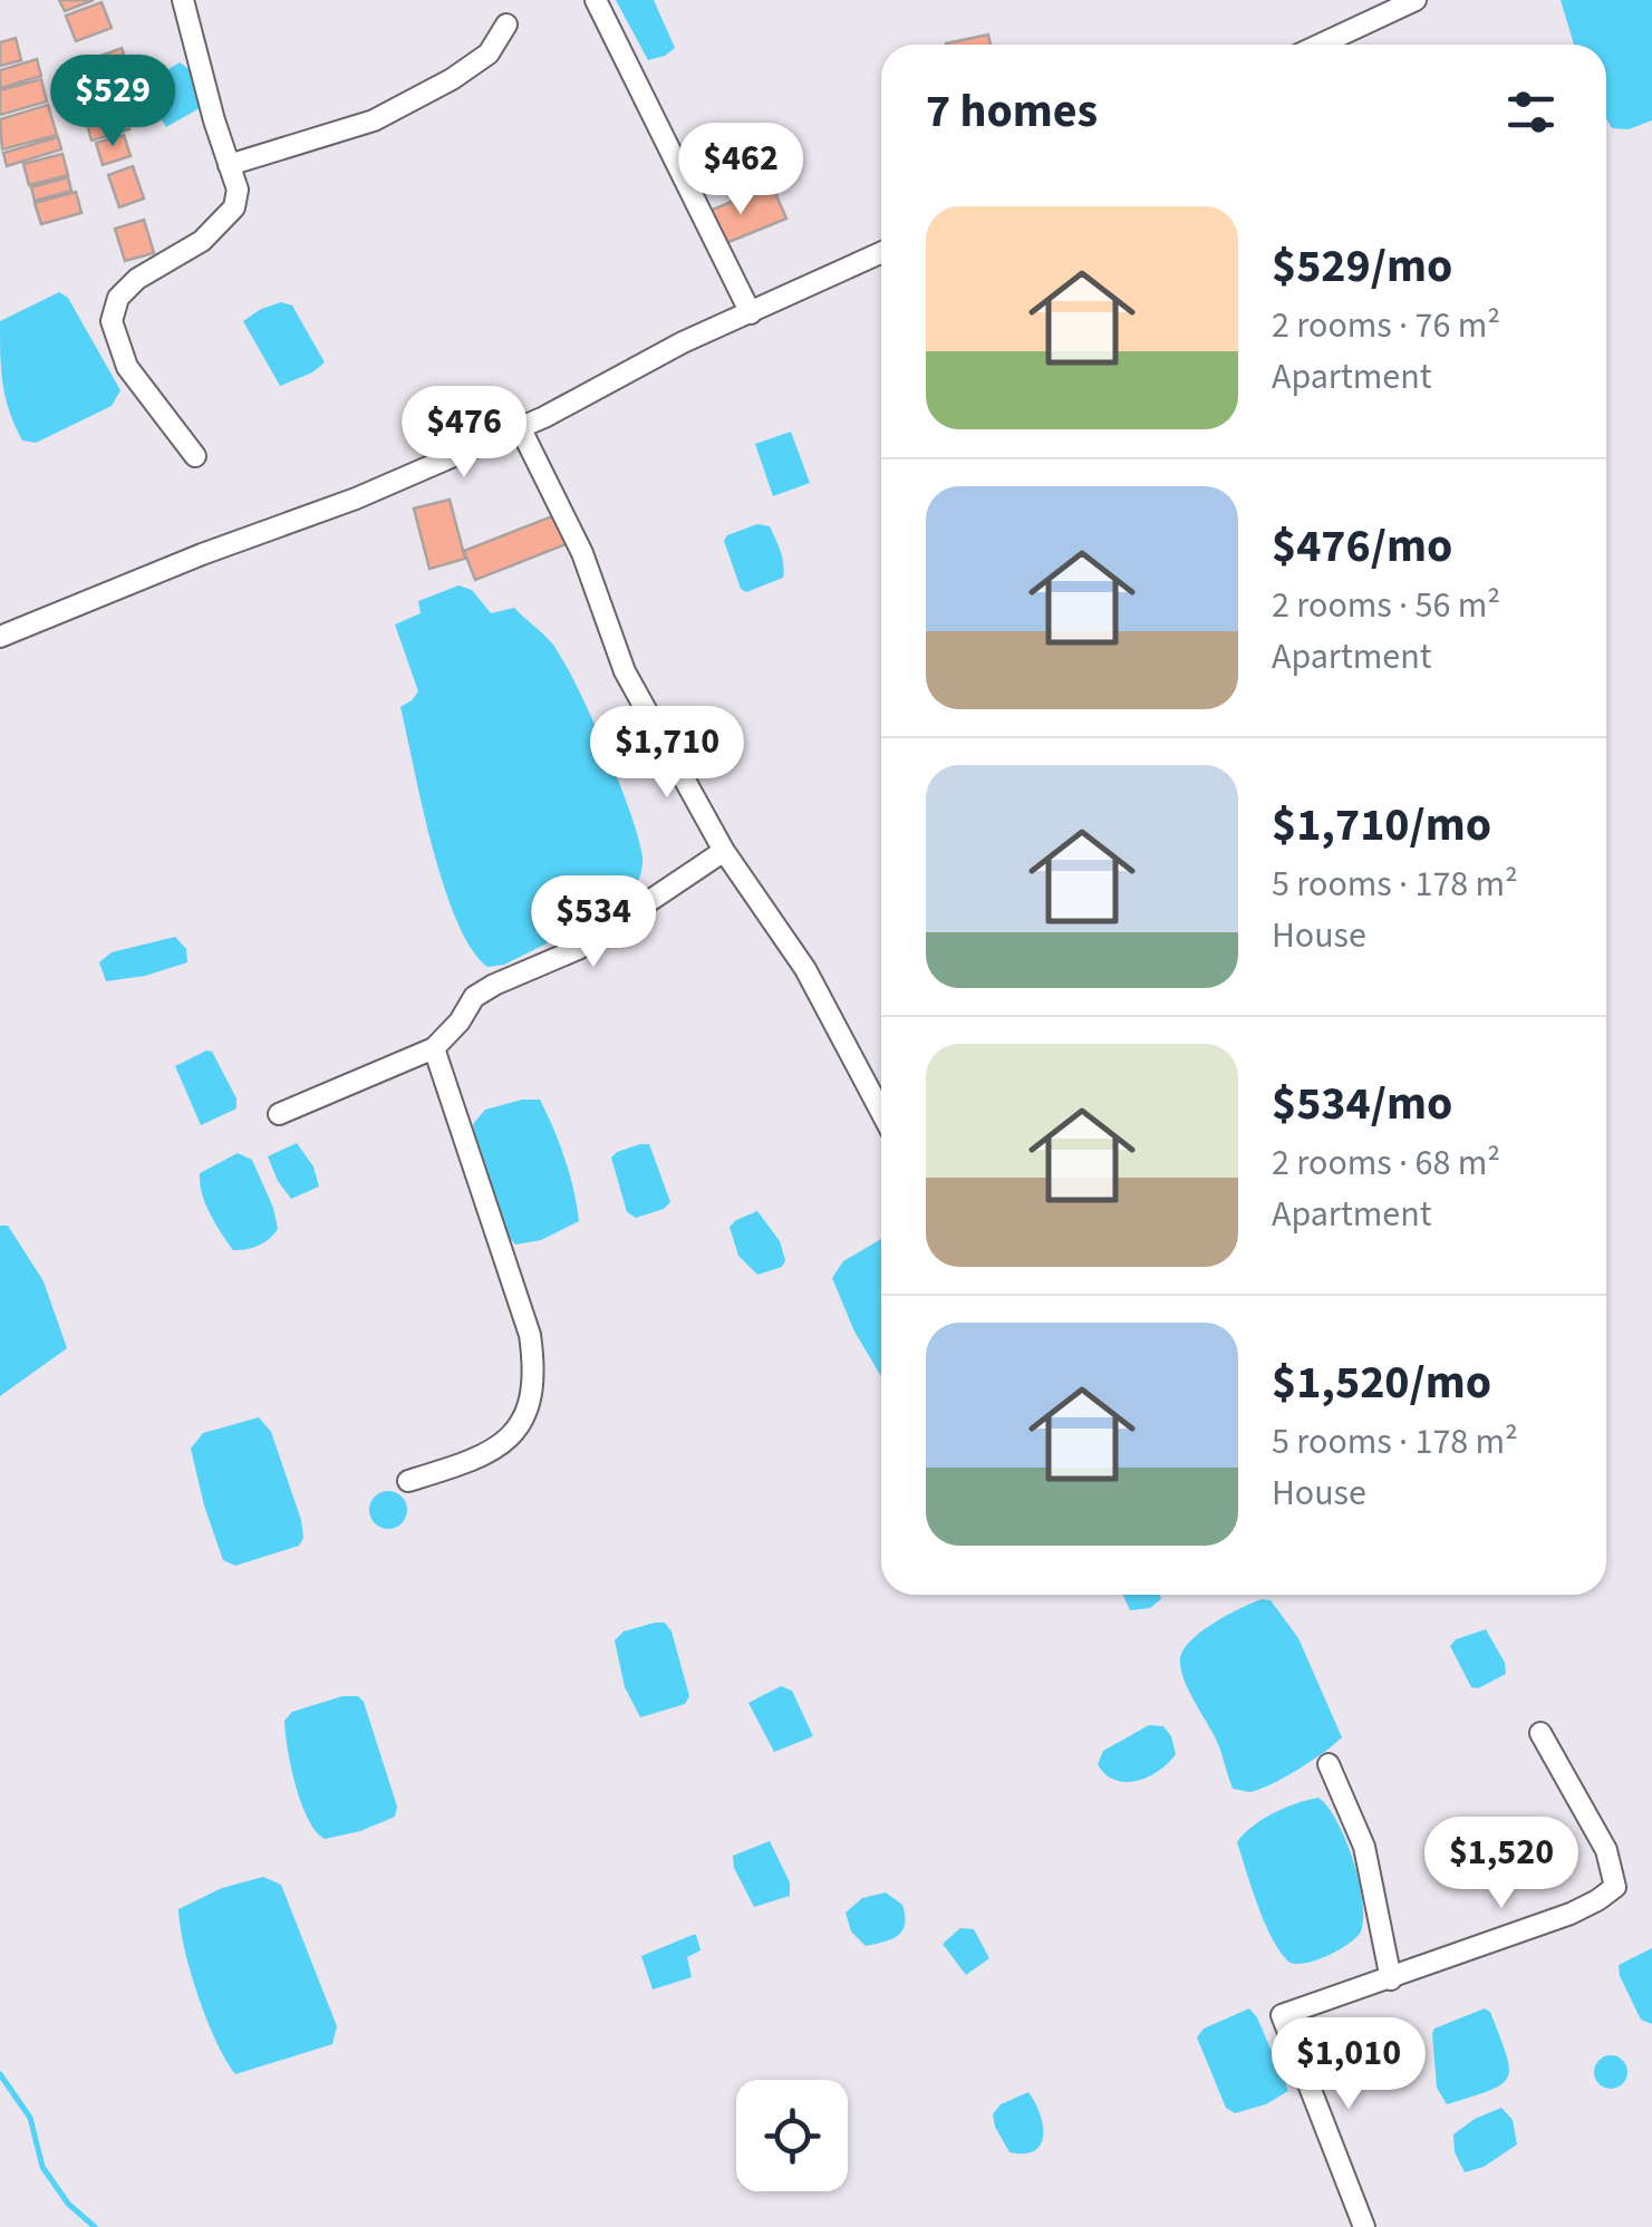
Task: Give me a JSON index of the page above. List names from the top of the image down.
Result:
{
  "page": {
    "heading": "7 homes",
    "price": [
      "$529",
      "$462",
      "$476",
      "$1,710",
      "$534",
      "$1,520",
      "$1,010"
    ],
    "list": [
      {
        "name": "$529/mo",
        "note": "2 rooms · 76 m² · Apartment"
      },
      {
        "name": "$476/mo",
        "note": "2 rooms · 56 m² · Apartment"
      },
      {
        "name": "$1,710/mo",
        "note": "5 rooms · 178 m² · House"
      },
      {
        "name": "$534/mo",
        "note": "2 rooms · 68 m² · Apartment"
      },
      {
        "name": "$1,520/mo",
        "note": "5 rooms · 178 m² · House"
      }
    ]
  }
}
